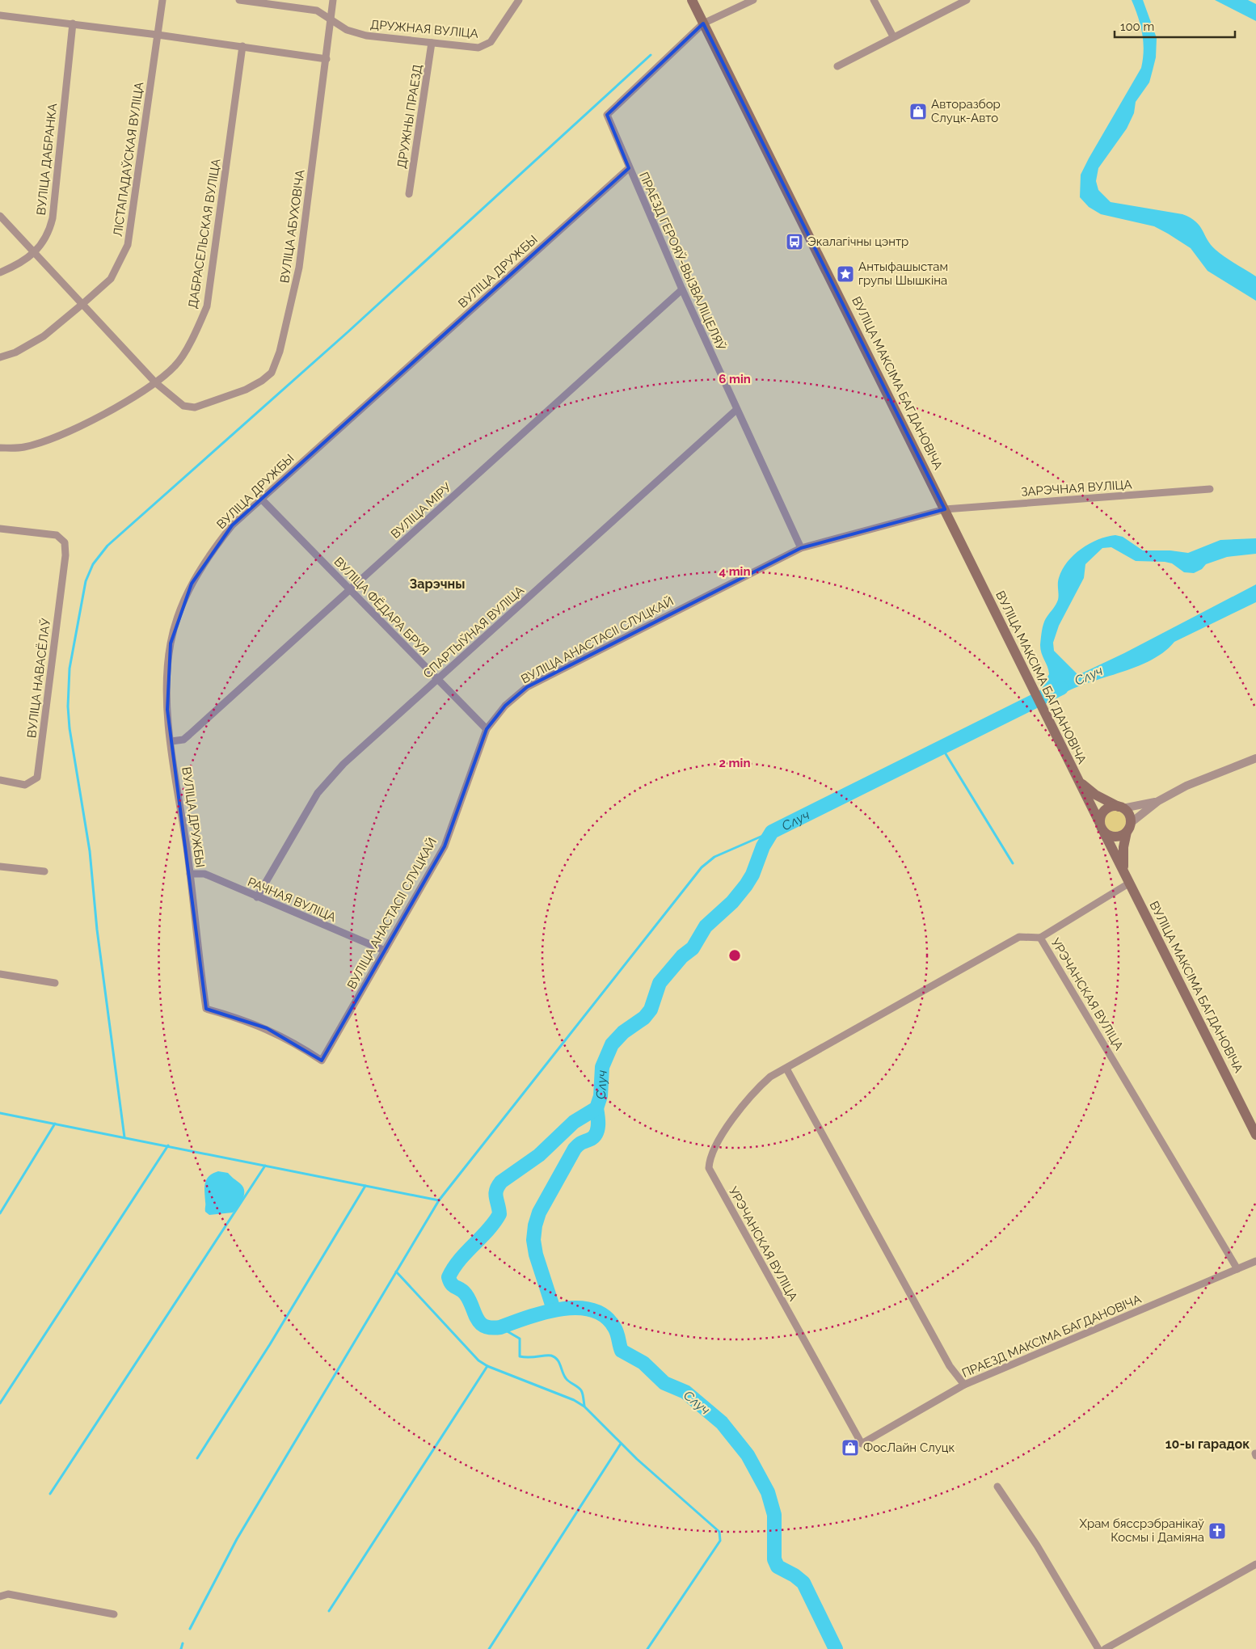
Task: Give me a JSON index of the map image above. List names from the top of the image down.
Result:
{
  "streets": {
    "main road": ["ВУЛІЦА МАКСІМА БАГДАНОВІЧА"],
    "street": [
      "ДРУЖНАЯ ВУЛІЦА",
      "ДРУЖНЫ ПРАЕЗД",
      "ВУЛІЦА ДАБРАНКА",
      "ЛІСТАПАДАЎСКАЯ ВУЛІЦА",
      "ВУЛІЦА АБУХОВІЧА",
      "ДАБРАСЕЛЬСКАЯ ВУЛІЦА",
      "ПРАЕЗД ГЕРОЯЎ-ВЫЗВАЛІЦЕЛЯЎ",
      "ВУЛІЦА ДРУЖБЫ",
      "ЗАРЭЧНАЯ ВУЛІЦА",
      "ВУЛІЦА МІРУ",
      "ВУЛІЦА ФЁДАРА БРУЯ",
      "СПАРТЫЎНАЯ ВУЛІЦА",
      "ВУЛІЦА АНАСТАСІІ СЛУЦКАЙ",
      "ВУЛІЦА НАВАСЁЛАЎ",
      "РАЧНАЯ ВУЛІЦА",
      "УРЭЧАНСКАЯ ВУЛІЦА",
      "ПРАЕЗД МАКСІМА БАГДАНОВІЧА"
    ]
  },
  "crossings": [
    ["ДРУЖНАЯ ВУЛІЦА", "ДРУЖНЫ ПРАЕЗД"],
    ["ДРУЖНАЯ ВУЛІЦА", "ВУЛІЦА АБУХОВІЧА"],
    ["ВУЛІЦА ДАБРАНКА", "ВУЛІЦА АБУХОВІЧА"],
    ["ЛІСТАПАДАЎСКАЯ ВУЛІЦА", "ВУЛІЦА АБУХОВІЧА"],
    ["ВУЛІЦА АБУХОВІЧА", "ДАБРАСЕЛЬСКАЯ ВУЛІЦА"],
    ["ПРАЕЗД ГЕРОЯЎ-ВЫЗВАЛІЦЕЛЯЎ", "ВУЛІЦА ДРУЖБЫ"],
    ["ПРАЕЗД ГЕРОЯЎ-ВЫЗВАЛІЦЕЛЯЎ", "ВУЛІЦА МАКСІМА БАГДАНОВІЧА"],
    ["ПРАЕЗД ГЕРОЯЎ-ВЫЗВАЛІЦЕЛЯЎ", "ЗАРЭЧНАЯ ВУЛІЦА"],
    ["ПРАЕЗД ГЕРОЯЎ-ВЫЗВАЛІЦЕЛЯЎ", "ВУЛІЦА МІРУ"],
    ["ПРАЕЗД ГЕРОЯЎ-ВЫЗВАЛІЦЕЛЯЎ", "СПАРТЫЎНАЯ ВУЛІЦА"],
    ["ПРАЕЗД ГЕРОЯЎ-ВЫЗВАЛІЦЕЛЯЎ", "ВУЛІЦА АНАСТАСІІ СЛУЦКАЙ"],
    ["ВУЛІЦА ДРУЖБЫ", "ВУЛІЦА МІРУ"],
    ["ВУЛІЦА ДРУЖБЫ", "ВУЛІЦА ФЁДАРА БРУЯ"],
    ["ВУЛІЦА ДРУЖБЫ", "ВУЛІЦА АНАСТАСІІ СЛУЦКАЙ"],
    ["ВУЛІЦА ДРУЖБЫ", "РАЧНАЯ ВУЛІЦА"],
    ["ВУЛІЦА МАКСІМА БАГДАНОВІЧА", "ЗАРЭЧНАЯ ВУЛІЦА"],
    ["ЗАРЭЧНАЯ ВУЛІЦА", "ВУЛІЦА АНАСТАСІІ СЛУЦКАЙ"],
    ["ВУЛІЦА МІРУ", "ВУЛІЦА ФЁДАРА БРУЯ"],
    ["ВУЛІЦА ФЁДАРА БРУЯ", "СПАРТЫЎНАЯ ВУЛІЦА"],
    ["ВУЛІЦА ФЁДАРА БРУЯ", "ВУЛІЦА АНАСТАСІІ СЛУЦКАЙ"],
    ["СПАРТЫЎНАЯ ВУЛІЦА", "РАЧНАЯ ВУЛІЦА"],
    ["ВУЛІЦА АНАСТАСІІ СЛУЦКАЙ", "РАЧНАЯ ВУЛІЦА"],
    ["УРЭЧАНСКАЯ ВУЛІЦА", "ПРАЕЗД МАКСІМА БАГДАНОВІЧА"]
  ],
  "districts": ["Зарэчны", "10-ы гарадок"],
  "water": ["Случ"],
  "places": {
    "shop": ["Авторазбор Слуцк-Авто", "ФосЛайн Слуцк"],
    "bus stop": ["Экалагічны цэнтр"],
    "place": ["Антыфашыстам групы Шышкіна"],
    "church": ["Храм бяссрэбранікаў Космы і Даміяна"]
  },
  "scale_bar": "100 m",
  "rings": ["6 min", "4 min", "2 min"]
}
